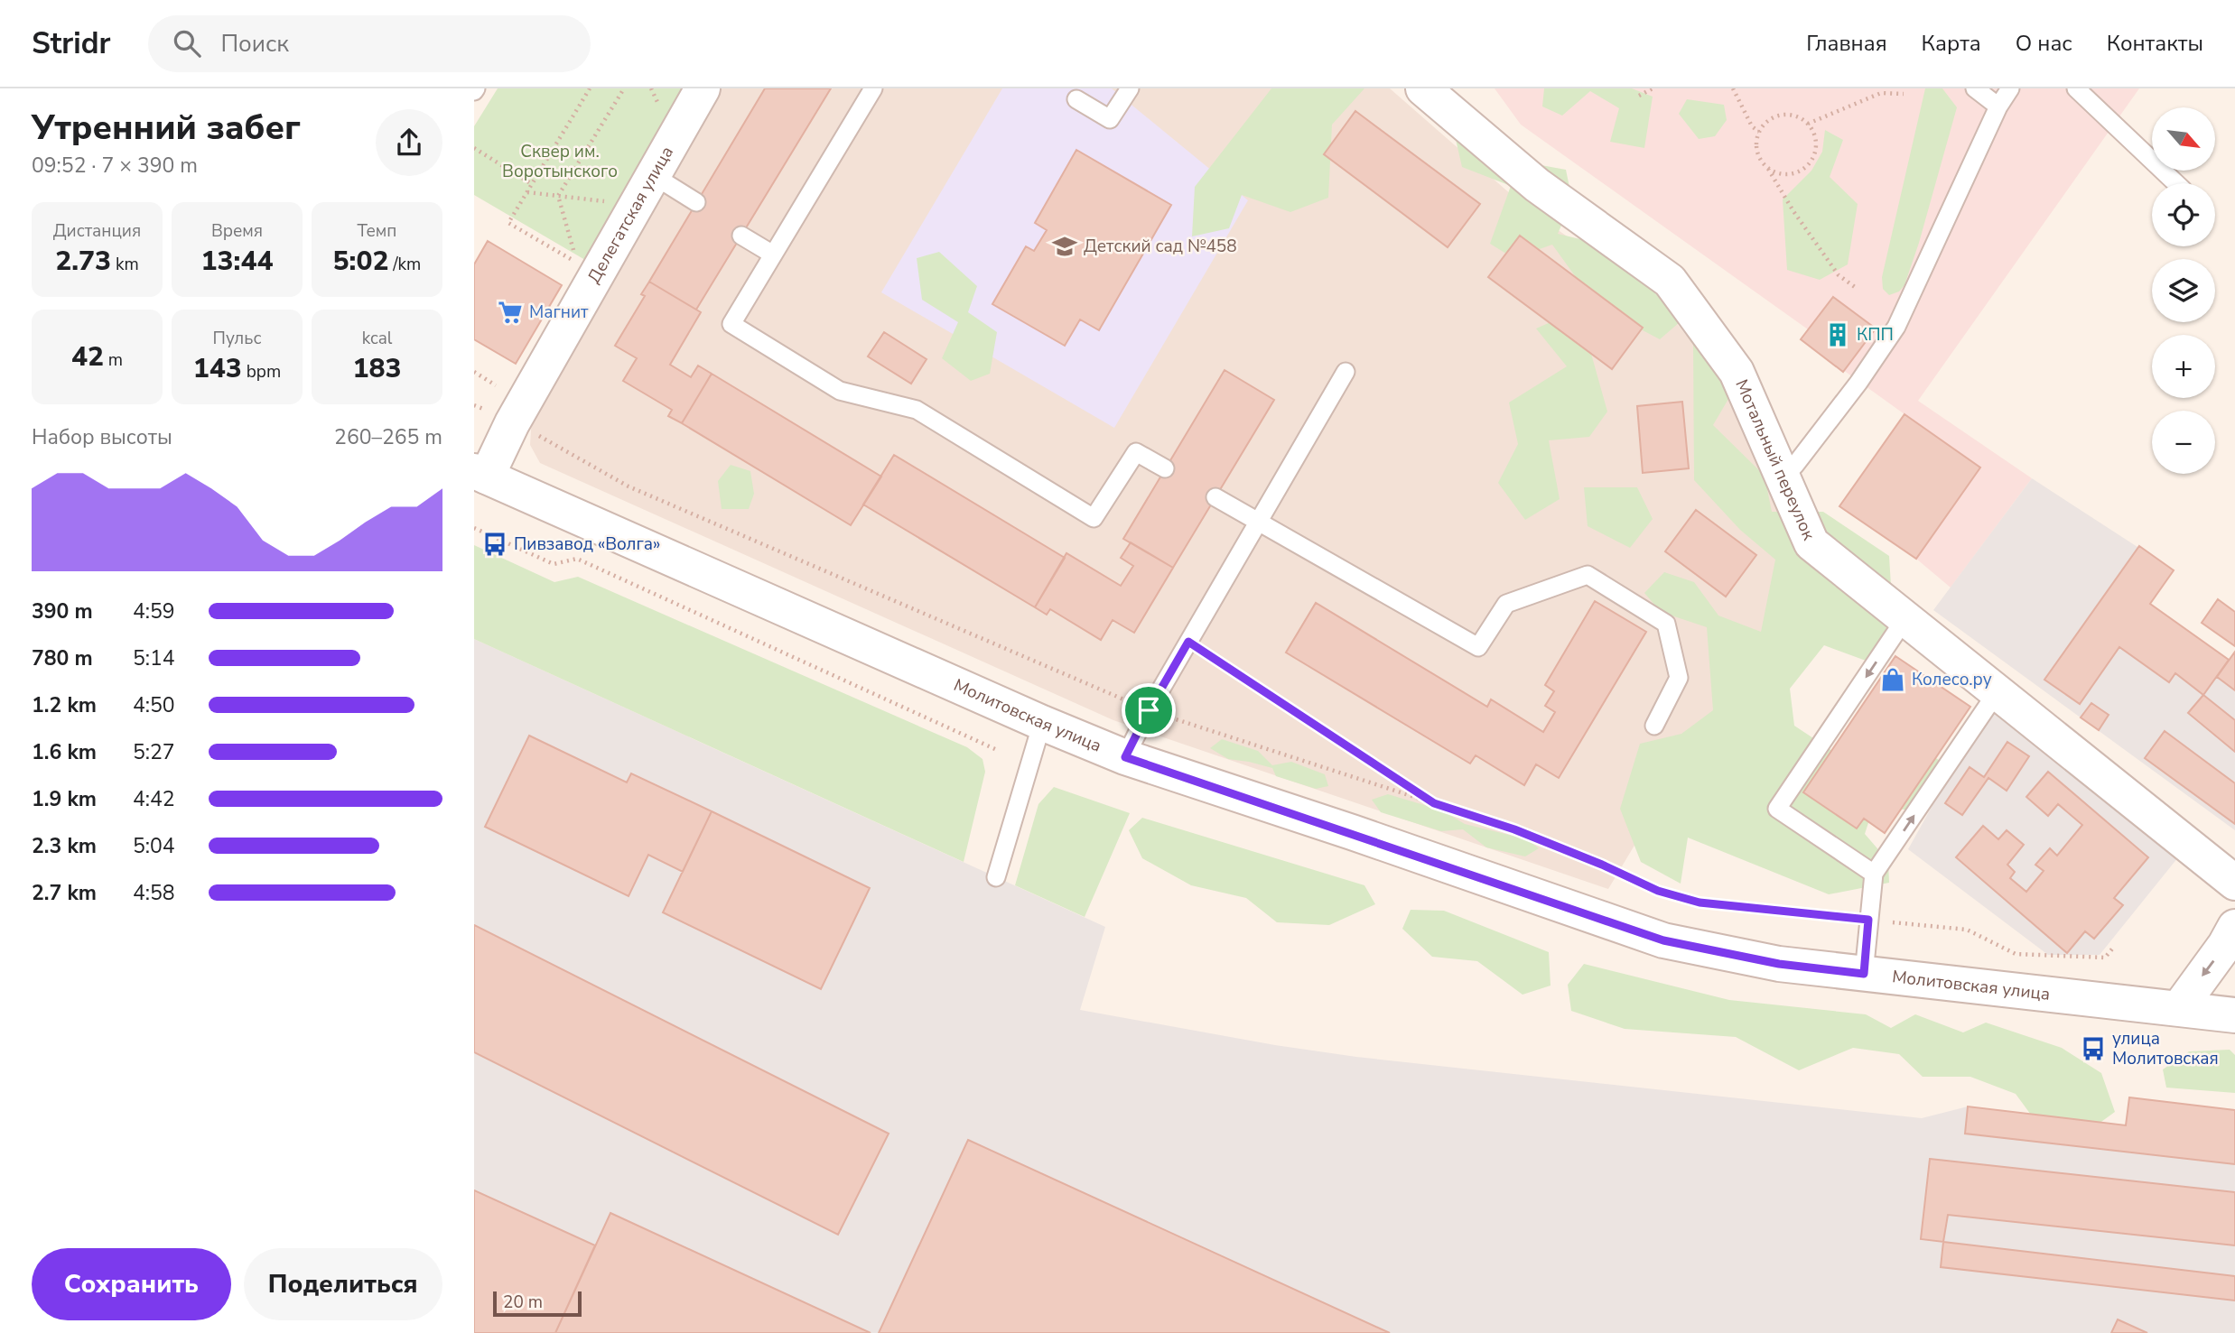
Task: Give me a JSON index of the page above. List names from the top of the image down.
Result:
{
  "streets": {
    "street": ["Делегатская улица", "Мотальный переулок", "Молитовская улица"]
  },
  "crossings": [
    ["Делегатская улица", "Молитовская улица"]
  ],
  "parks": ["Сквер им. Воротынского"],
  "places": {
    "school or university": ["Детский сад №458"],
    "supermarket": ["Магнит"],
    "building": ["КПП"],
    "bus stop": ["Пивзавод «Волга»", "улица Молитовская"],
    "shop": ["Колесо.ру"]
  },
  "scale_bar": "20 m",
  "north": "bottom right",
  "page": {
    "header": "Stridr",
    "search": "Поиск",
    "nav": [
      "Главная",
      "Карта",
      "О нас",
      "Контакты"
    ],
    "heading": ["Утренний забег", "09:52 · 7 × 390 m"],
    "map_buttons": ["+", "−"],
    "stats": [
      ["Дистанция", "2.73 km"],
      ["Время", "13:44"],
      ["Темп", "5:02 /km"],
      ["42 m"],
      ["Пульс", "143 bpm"],
      ["kcal", "183"]
    ],
    "chart": ["Набор высоты", "260–265 m"],
    "list": [
      {
        "name": "390 m",
        "note": "4:59"
      },
      {
        "name": "780 m",
        "note": "5:14"
      },
      {
        "name": "1.2 km",
        "note": "4:50"
      },
      {
        "name": "1.6 km",
        "note": "5:27"
      },
      {
        "name": "1.9 km",
        "note": "4:42"
      },
      {
        "name": "2.3 km",
        "note": "5:04"
      },
      {
        "name": "2.7 km",
        "note": "4:58"
      }
    ],
    "buttons": ["Сохранить", "Поделиться"],
    "scale": "20 m"
  }
}
